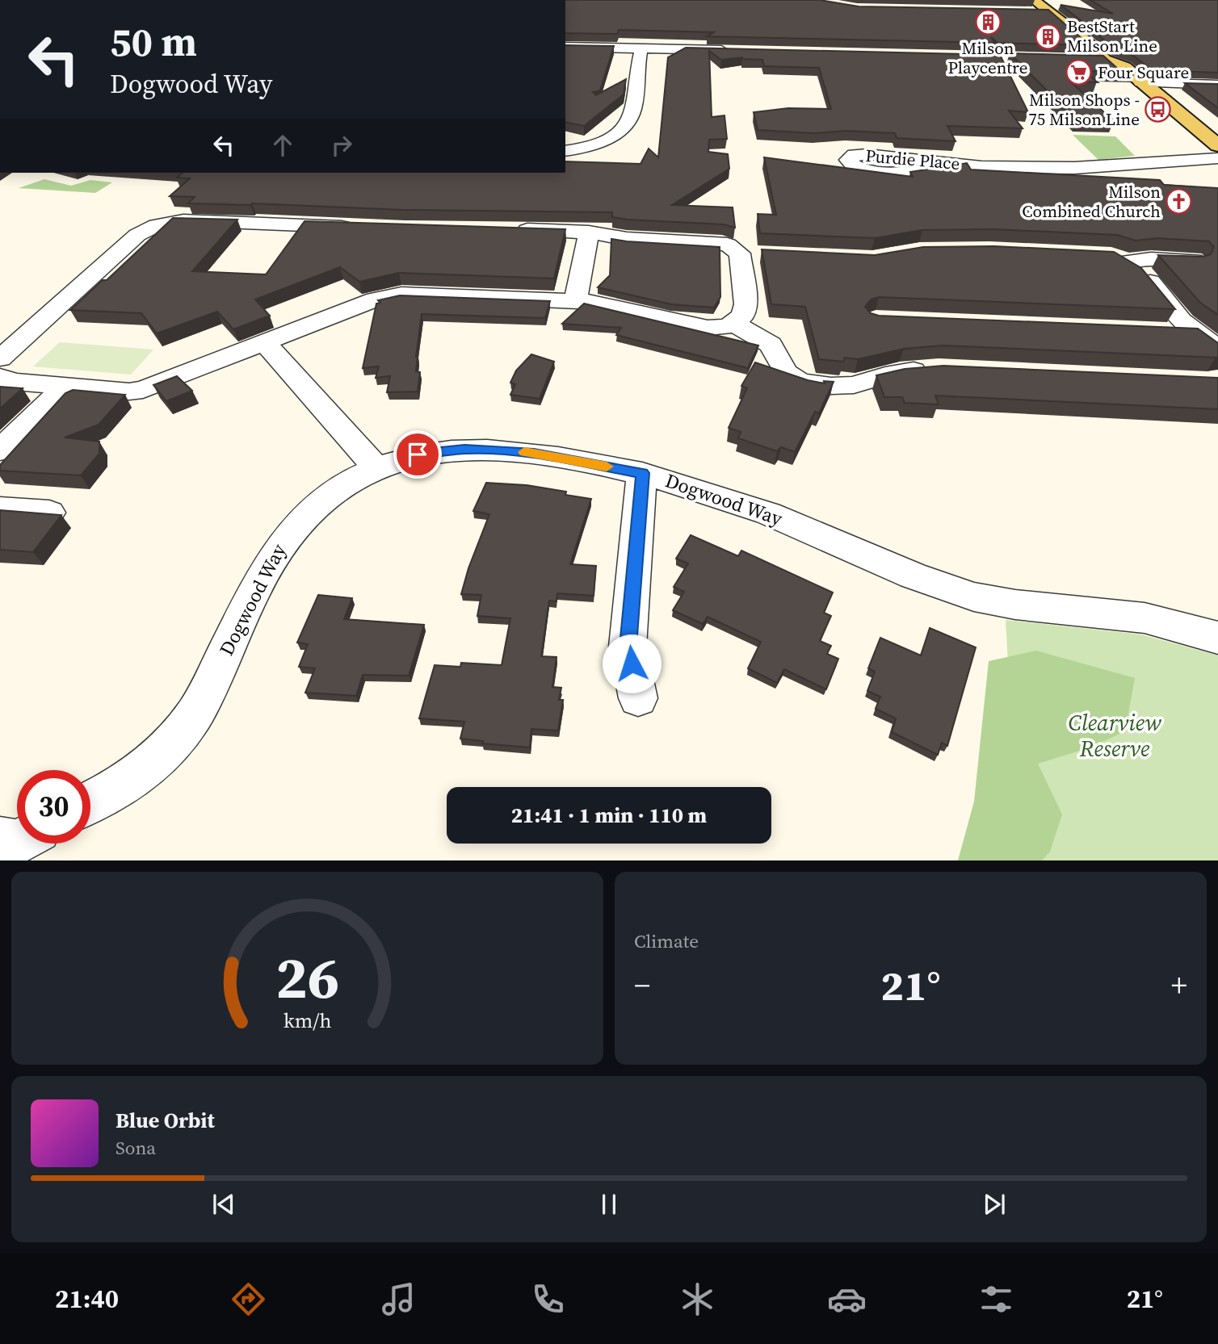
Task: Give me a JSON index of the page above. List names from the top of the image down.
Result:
{
  "streets": {
    "street": ["Purdie Place", "Dogwood Way"]
  },
  "parks": ["Clearview Reserve"],
  "places": {
    "building": ["Milson Playcentre", "BestStart Milson Line"],
    "supermarket": ["Four Square"],
    "bus stop": ["Milson Shops - 75 Milson Line"],
    "church": ["Milson Combined Church"]
  },
  "page": {
    "turn": ["50 m", "Dogwood Way"],
    "limit": "30",
    "trip": "21:41 · 1 min · 110 m",
    "tile": "Climate",
    "heat": ["−", "21°", "+"],
    "song": ["Blue Orbit", "Sona"],
    "tabs": ["21:40", "21°"],
    "gauge": ["26", "km/h"]
  }
}
